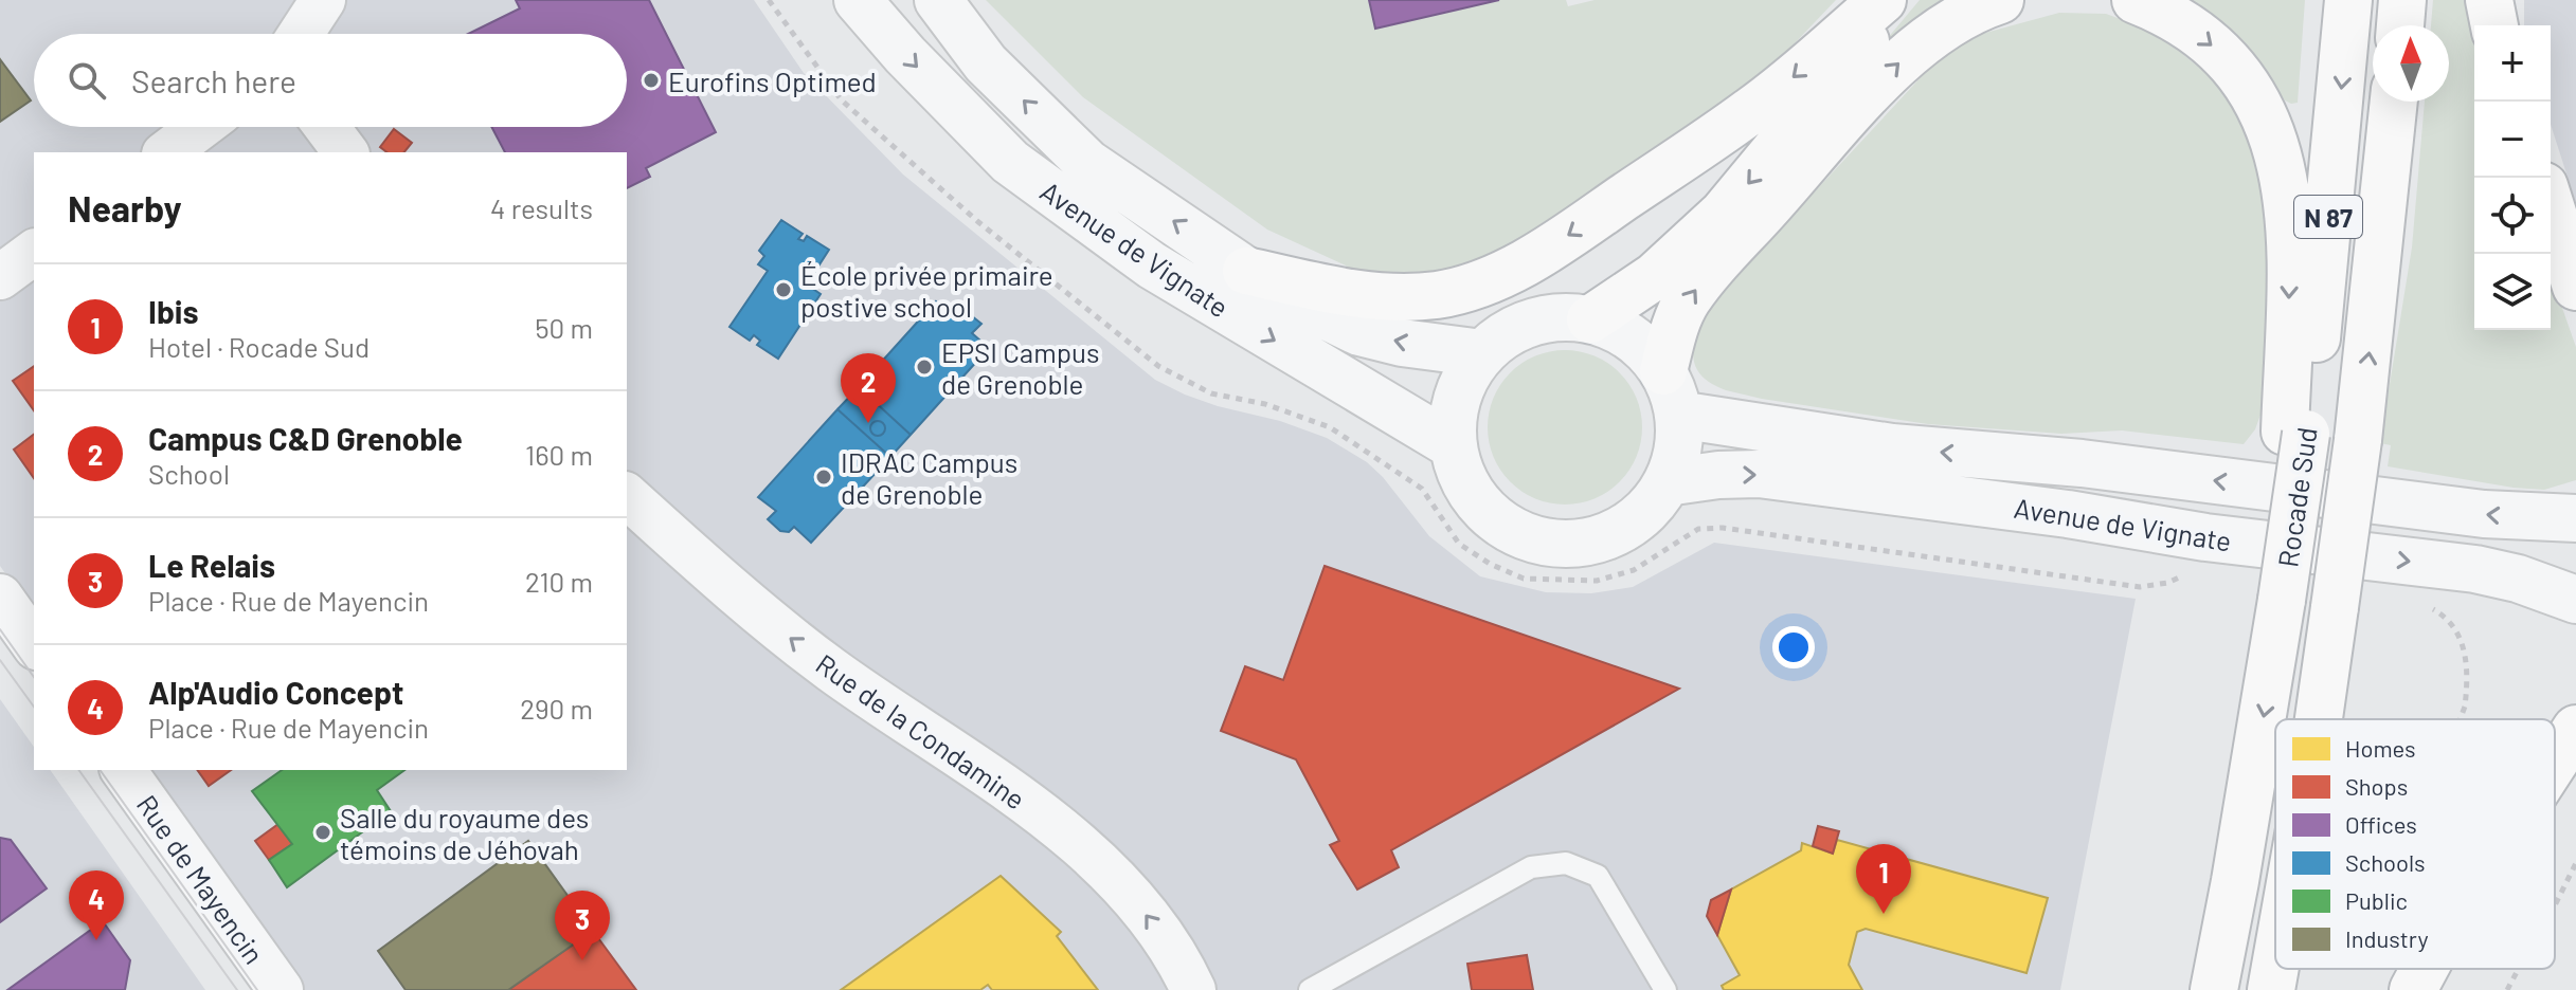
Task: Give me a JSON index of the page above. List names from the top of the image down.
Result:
{
  "streets": {
    "highway": ["N 87", "Rocade Sud"],
    "street": ["Avenue de Vignate", "Rue de la Condamine", "Rue de Mayencin"]
  },
  "one_way": ["Rue de la Condamine"],
  "places": [
    "Eurofins Optimed",
    "École privée primaire postive school",
    "EPSI Campus de Grenoble",
    "IDRAC Campus de Grenoble",
    "Salle du royaume des témoins de Jéhovah"
  ],
  "legend": [
    "Homes",
    "Shops",
    "Offices",
    "Schools",
    "Public",
    "Industry"
  ],
  "north": "top",
  "page": {
    "map_buttons": ["+", "−"],
    "search": "Search here",
    "heading": ["Nearby", "4 results"],
    "list": [
      {
        "mark": "1",
        "name": "Ibis",
        "note": "Hotel · Rocade Sud",
        "value": "50 m"
      },
      {
        "mark": "2",
        "name": "Campus C&D Grenoble",
        "note": "School",
        "value": "160 m"
      },
      {
        "mark": "3",
        "name": "Le Relais",
        "note": "Place · Rue de Mayencin",
        "value": "210 m"
      },
      {
        "mark": "4",
        "name": "Alp'Audio Concept",
        "note": "Place · Rue de Mayencin",
        "value": "290 m"
      }
    ],
    "pins": [
      "2",
      "1",
      "4",
      "3"
    ]
  }
}
